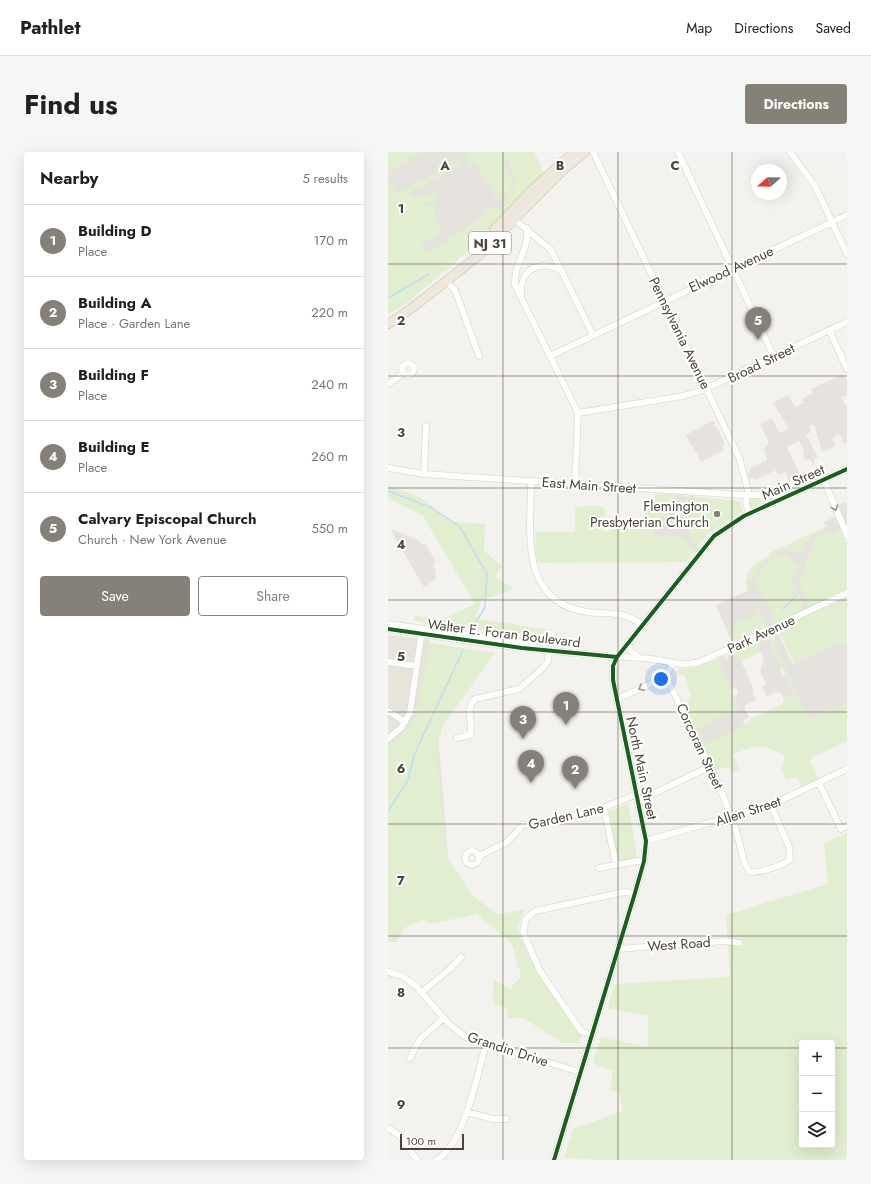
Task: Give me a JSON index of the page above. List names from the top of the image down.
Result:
{
  "streets": {
    "highway": ["NJ 31"],
    "street": [
      "Elwood Avenue",
      "Pennsylvania Avenue",
      "Broad Street",
      "Main Street",
      "East Main Street",
      "Walter E. Foran Boulevard",
      "Park Avenue",
      "Corcoran Street",
      "North Main Street",
      "Allen Street",
      "Garden Lane",
      "West Road",
      "Grandin Drive"
    ]
  },
  "crossings": [
    ["NJ 31", "Pennsylvania Avenue"],
    ["Elwood Avenue", "Pennsylvania Avenue"],
    ["Pennsylvania Avenue", "Broad Street"],
    ["Pennsylvania Avenue", "Main Street"],
    ["Pennsylvania Avenue", "East Main Street"],
    ["Pennsylvania Avenue", "North Main Street"],
    ["Main Street", "East Main Street"],
    ["Main Street", "North Main Street"],
    ["Walter E. Foran Boulevard", "Park Avenue"],
    ["Walter E. Foran Boulevard", "North Main Street"],
    ["Park Avenue", "North Main Street"],
    ["Corcoran Street", "Allen Street"],
    ["North Main Street", "Allen Street"],
    ["North Main Street", "Garden Lane"],
    ["North Main Street", "West Road"],
    ["North Main Street", "Grandin Drive"]
  ],
  "places": ["Flemington Presbyterian Church"],
  "scale_bar": "100 m",
  "north": "left",
  "page": {
    "header": "Pathlet",
    "nav": ["Map", "Directions", "Saved"],
    "title": "Find us",
    "buttons": [
      "Directions",
      ["Save", "Share"]
    ],
    "heading": ["Nearby", "5 results"],
    "list": [
      {
        "mark": "1",
        "name": "Building D",
        "note": "Place",
        "value": "170 m"
      },
      {
        "mark": "2",
        "name": "Building A",
        "note": "Place · Garden Lane",
        "value": "220 m"
      },
      {
        "mark": "3",
        "name": "Building F",
        "note": "Place",
        "value": "240 m"
      },
      {
        "mark": "4",
        "name": "Building E",
        "note": "Place",
        "value": "260 m"
      },
      {
        "mark": "5",
        "name": "Calvary Episcopal Church",
        "note": "Church · New York Avenue",
        "value": "550 m"
      }
    ],
    "pins": [
      "5",
      "1",
      "3",
      "4",
      "2"
    ],
    "map_buttons": ["+", "−"],
    "scale": "100 m"
  },
  "grid": {
    "columns": ["A", "B", "C"],
    "rows": [
      "1",
      "2",
      "3",
      "4",
      "5",
      "6",
      "7",
      "8",
      "9"
    ]
  }
}
